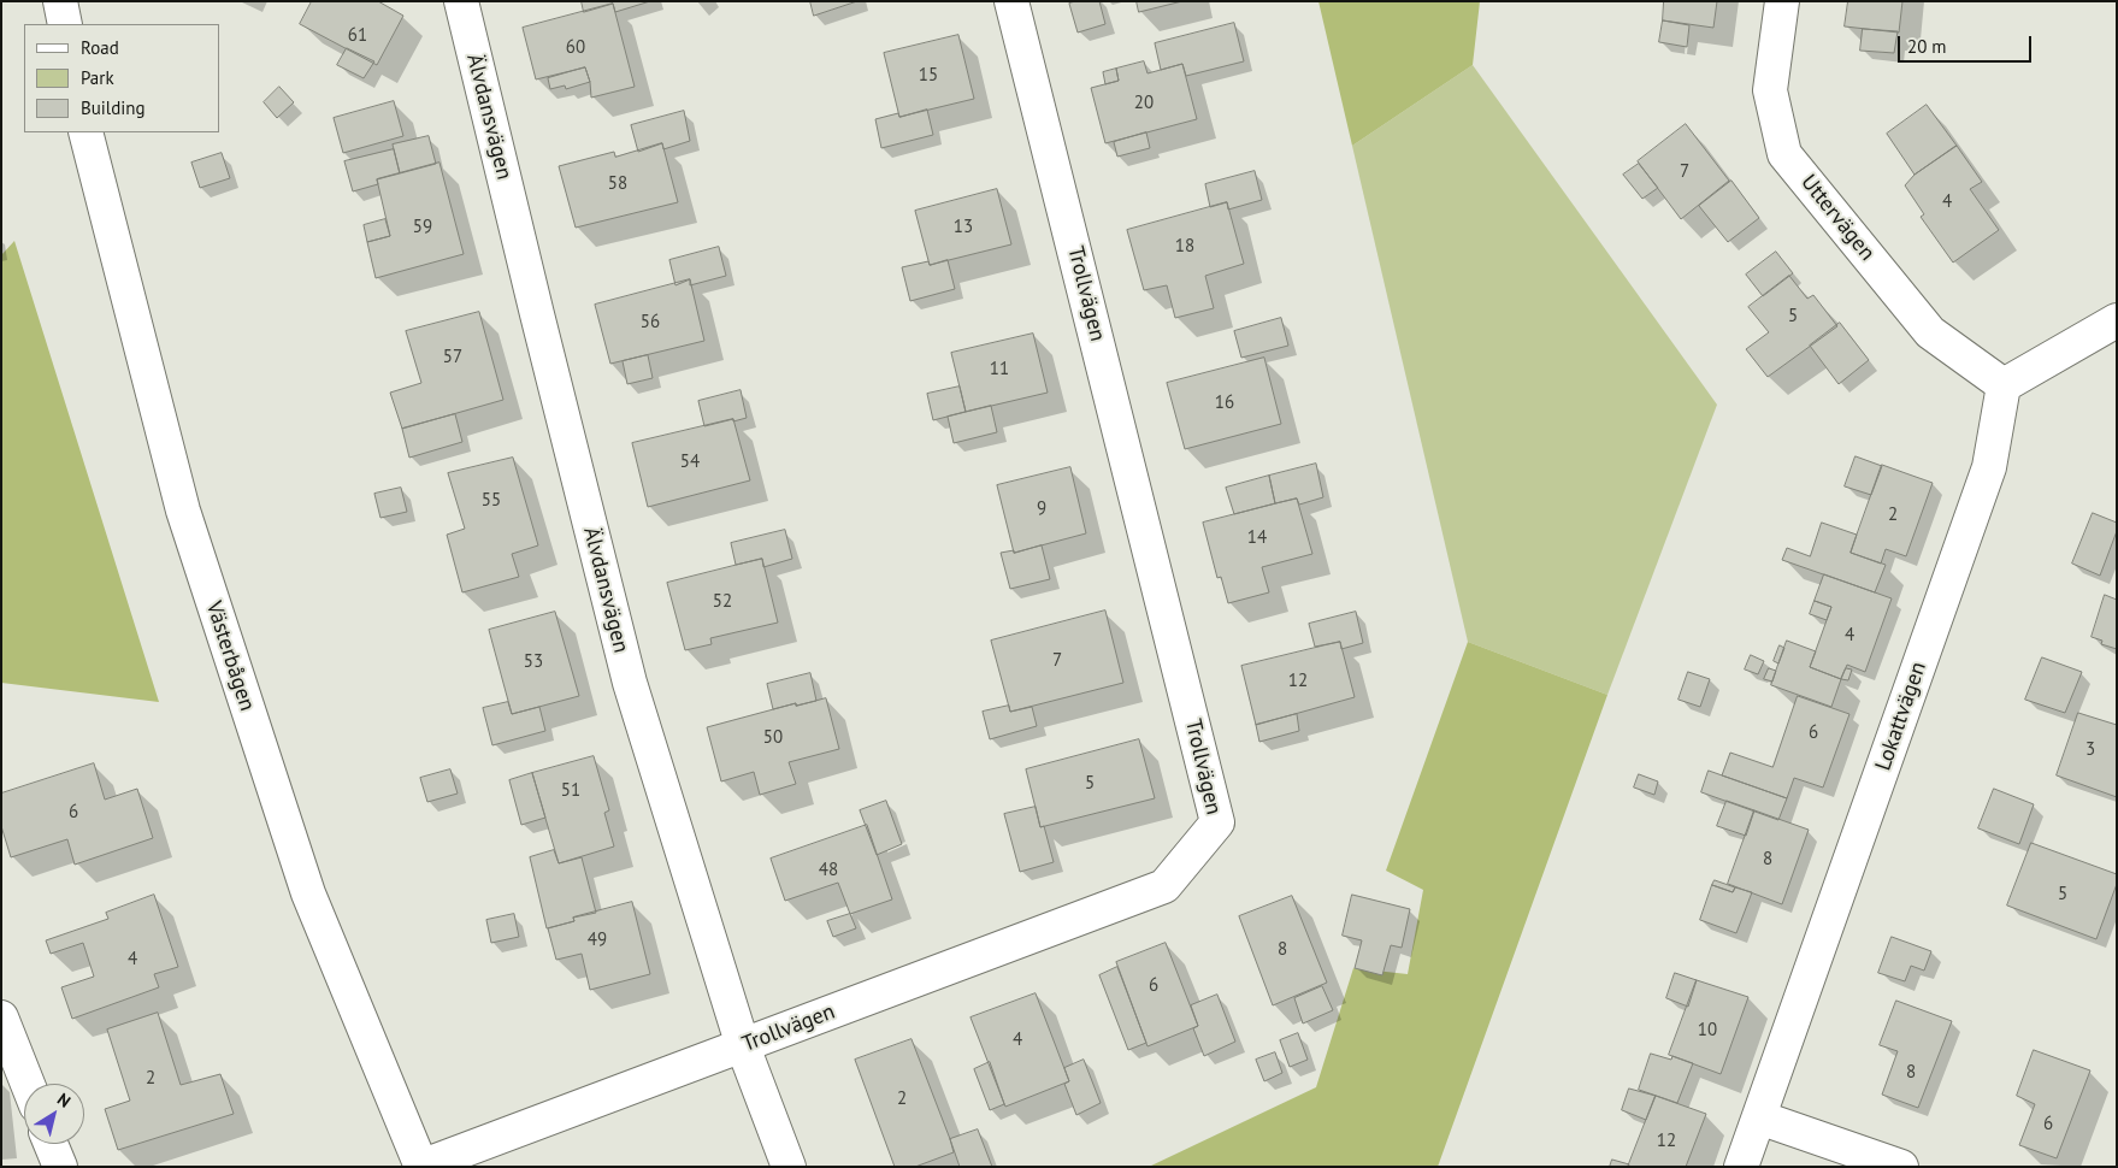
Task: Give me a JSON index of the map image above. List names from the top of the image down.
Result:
{
  "streets": {
    "street": [
      "Älvdansvägen",
      "Uttervägen",
      "Trollvägen",
      "Västerbågen",
      "Lokattvägen"
    ]
  },
  "crossings": [
    ["Älvdansvägen", "Trollvägen"],
    ["Uttervägen", "Lokattvägen"],
    ["Trollvägen", "Västerbågen"]
  ],
  "house_numbers": [
    "61",
    "60",
    "15",
    "20",
    "7",
    "58",
    "4",
    "59",
    "13",
    "18",
    "5",
    "56",
    "57",
    "11",
    "16",
    "54",
    "55",
    "9",
    "2",
    "14",
    "52",
    "4",
    "7",
    "53",
    "12",
    "6",
    "50",
    "3",
    "5",
    "51",
    "6",
    "8",
    "48",
    "5",
    "49",
    "8",
    "4",
    "6",
    "10",
    "4",
    "8",
    "2",
    "2",
    "6",
    "12"
  ],
  "legend": ["Road", "Park", "Building"],
  "scale_bar": "20 m",
  "north": "top right"
}
